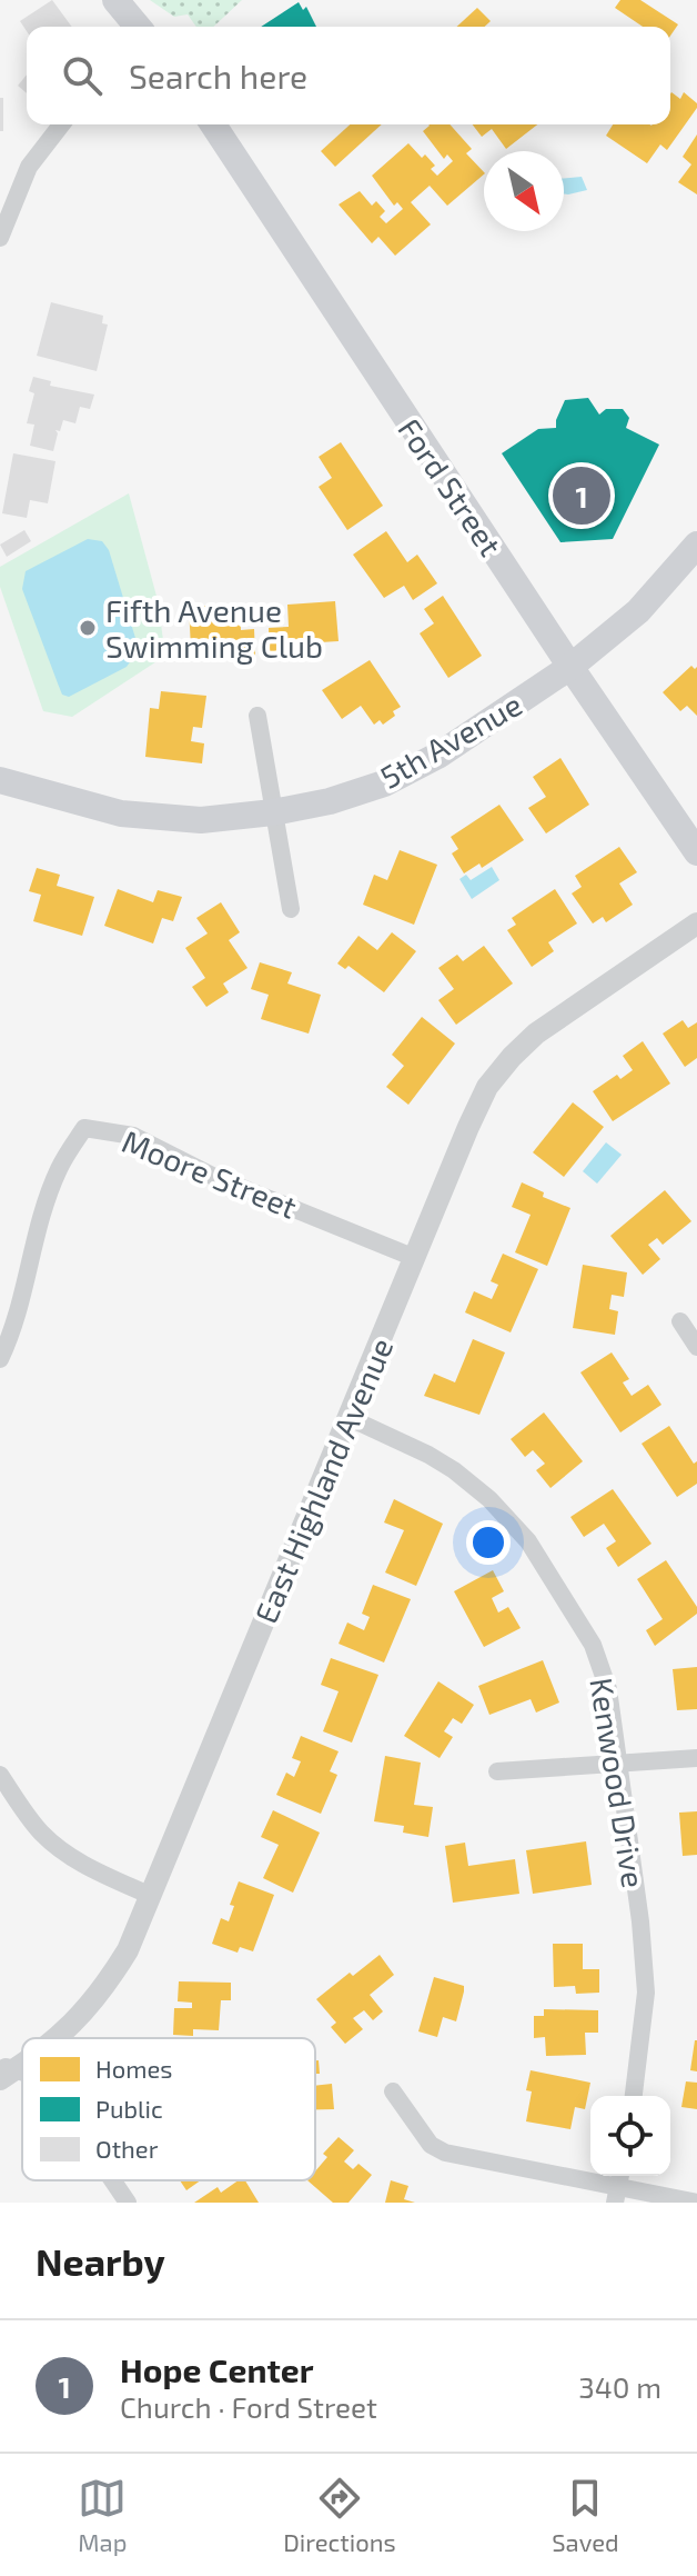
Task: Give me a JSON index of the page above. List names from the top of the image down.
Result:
{
  "streets": {
    "main road": ["Ford Street", "5th Avenue"],
    "street": ["Moore Street", "East Highland Avenue", "Kenwood Drive"]
  },
  "crossings": [
    ["Ford Street", "5th Avenue"],
    ["Moore Street", "East Highland Avenue"],
    ["East Highland Avenue", "Kenwood Drive"]
  ],
  "places": ["Fifth Avenue Swimming Club"],
  "legend": ["Homes", "Public", "Other"],
  "north": "bottom right",
  "page": {
    "search": "Search here",
    "pins": "1",
    "heading": "Nearby",
    "list": [
      {
        "mark": "1",
        "name": "Hope Center",
        "note": "Church · Ford Street",
        "value": "340 m"
      }
    ],
    "nav": ["Map", "Directions", "Saved"]
  }
}
